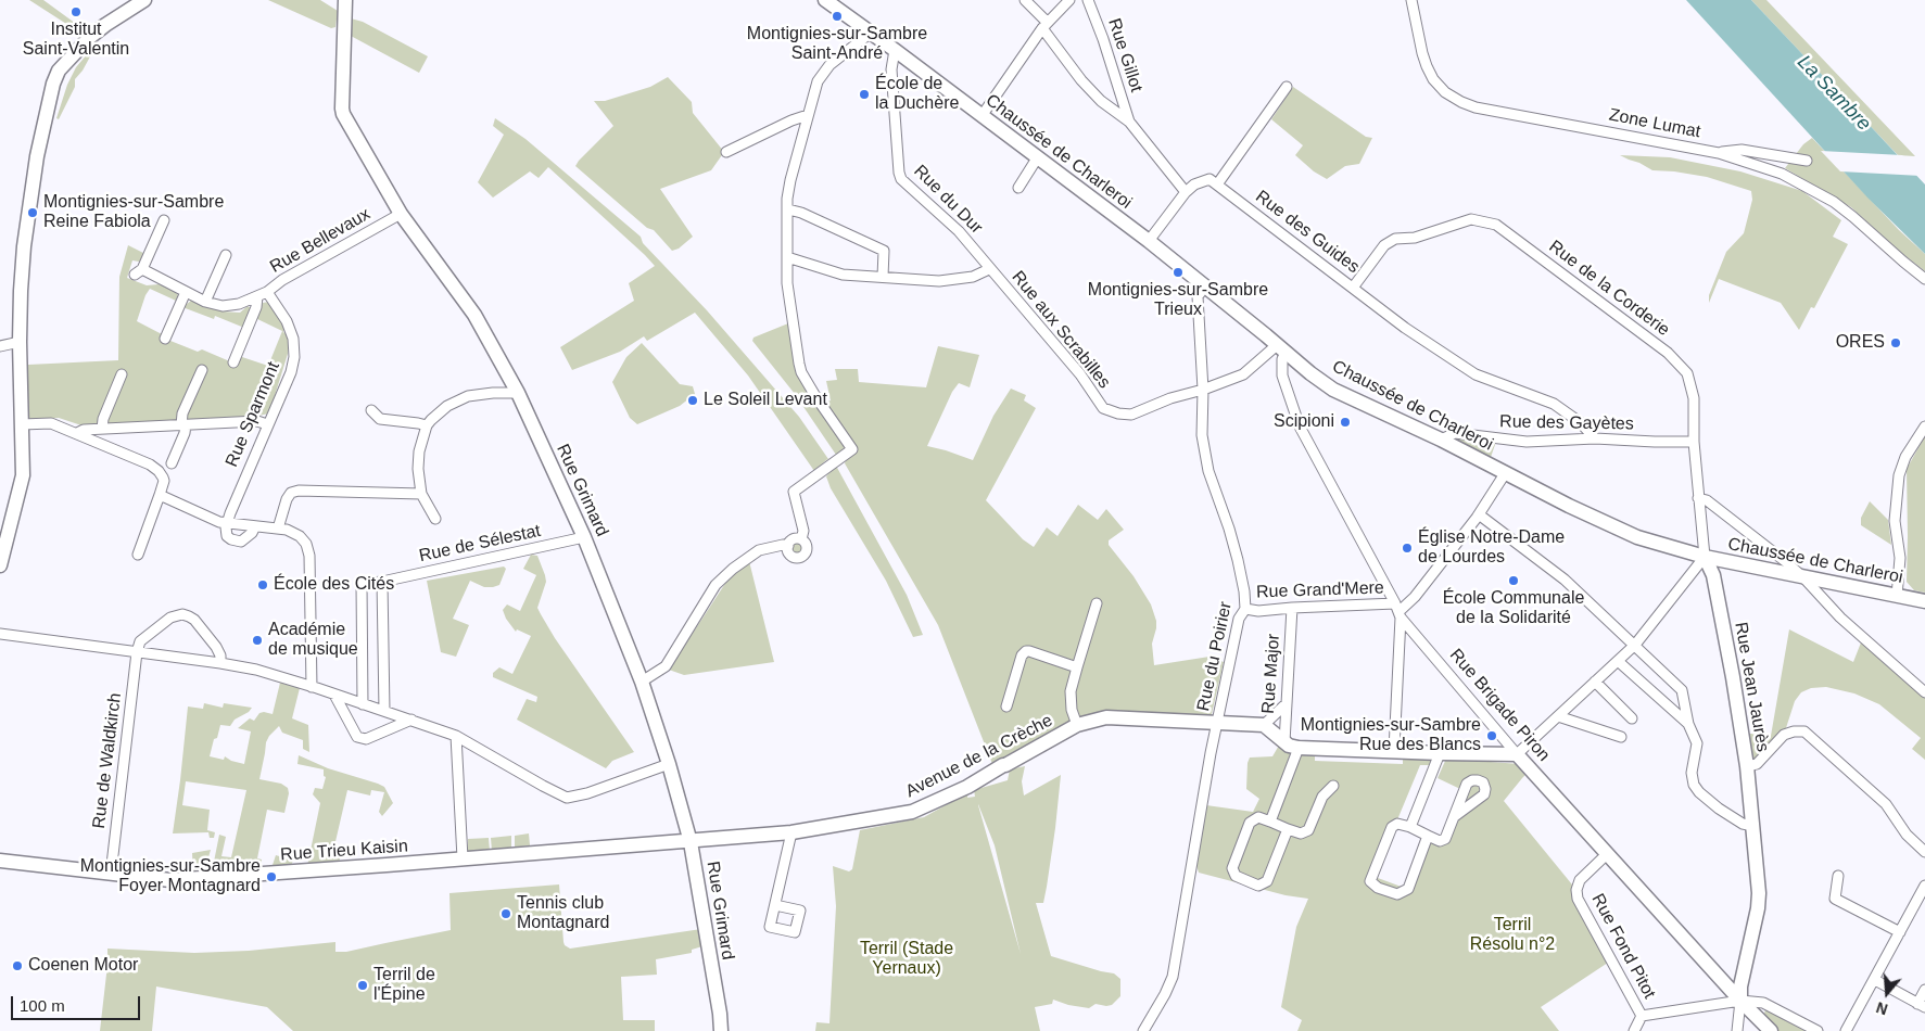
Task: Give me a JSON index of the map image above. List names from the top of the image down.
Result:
{
  "streets": {
    "street": [
      "Rue Gillot",
      "Zone Lumat",
      "Chaussée de Charleroi",
      "Rue du Dur",
      "Rue des Guides",
      "Rue Bellevaux",
      "Rue de la Corderie",
      "Rue aux Scrabilles",
      "Rue Sparmont",
      "Rue des Gayètes",
      "Rue Grimard",
      "Rue de Sélestat",
      "Rue Grand'Mere",
      "Rue du Poirier",
      "Rue Major",
      "Rue Jean Jaurès",
      "Rue Brigade Piron",
      "Avenue de la Crèche",
      "Rue de Waldkirch",
      "Rue Trieu Kaisin",
      "Rue Fond Pitot"
    ]
  },
  "crossings": [
    ["Chaussée de Charleroi", "Rue du Dur"],
    ["Chaussée de Charleroi", "Rue de la Corderie"],
    ["Chaussée de Charleroi", "Rue aux Scrabilles"],
    ["Chaussée de Charleroi", "Rue des Gayètes"],
    ["Chaussée de Charleroi", "Rue Grand'Mere"],
    ["Chaussée de Charleroi", "Rue du Poirier"],
    ["Chaussée de Charleroi", "Rue Jean Jaurès"],
    ["Chaussée de Charleroi", "Rue Brigade Piron"],
    ["Rue du Dur", "Rue aux Scrabilles"],
    ["Rue des Guides", "Rue de la Corderie"],
    ["Rue des Guides", "Rue des Gayètes"],
    ["Rue Bellevaux", "Rue Sparmont"],
    ["Rue Bellevaux", "Rue Grimard"],
    ["Rue de la Corderie", "Rue des Gayètes"],
    ["Rue de la Corderie", "Rue Jean Jaurès"],
    ["Rue aux Scrabilles", "Rue du Poirier"],
    ["Rue aux Scrabilles", "Rue Brigade Piron"],
    ["Rue Grimard", "Rue de Sélestat"],
    ["Rue Grimard", "Avenue de la Crèche"],
    ["Rue Grimard", "Rue Trieu Kaisin"],
    ["Rue Grand'Mere", "Rue du Poirier"],
    ["Rue Grand'Mere", "Rue Major"],
    ["Rue Grand'Mere", "Rue Brigade Piron"],
    ["Rue du Poirier", "Avenue de la Crèche"],
    ["Rue Jean Jaurès", "Rue Brigade Piron"],
    ["Rue Brigade Piron", "Rue Fond Pitot"],
    ["Avenue de la Crèche", "Rue Trieu Kaisin"],
    ["Rue de Waldkirch", "Rue Trieu Kaisin"]
  ],
  "water": ["La Sambre"],
  "parks": ["Terril Résolu n°2", "Terril (Stade Yernaux)"],
  "places": [
    "Institut Saint-Valentin",
    "Montignies-sur-Sambre Saint-André",
    "École de la Duchère",
    "Montignies-sur-Sambre Reine Fabiola",
    "Montignies-sur-Sambre Trieux",
    "ORES",
    "Le Soleil Levant",
    "Scipioni",
    "Église Notre-Dame de Lourdes",
    "École Communale de la Solidarité",
    "École des Cités",
    "Académie de musique",
    "Montignies-sur-Sambre Rue des Blancs",
    "Montignies-sur-Sambre Foyer Montagnard",
    "Tennis club Montagnard",
    "Coenen Motor",
    "Terril de l'Épine"
  ],
  "scale_bar": "100 m",
  "north": "bottom"
}
